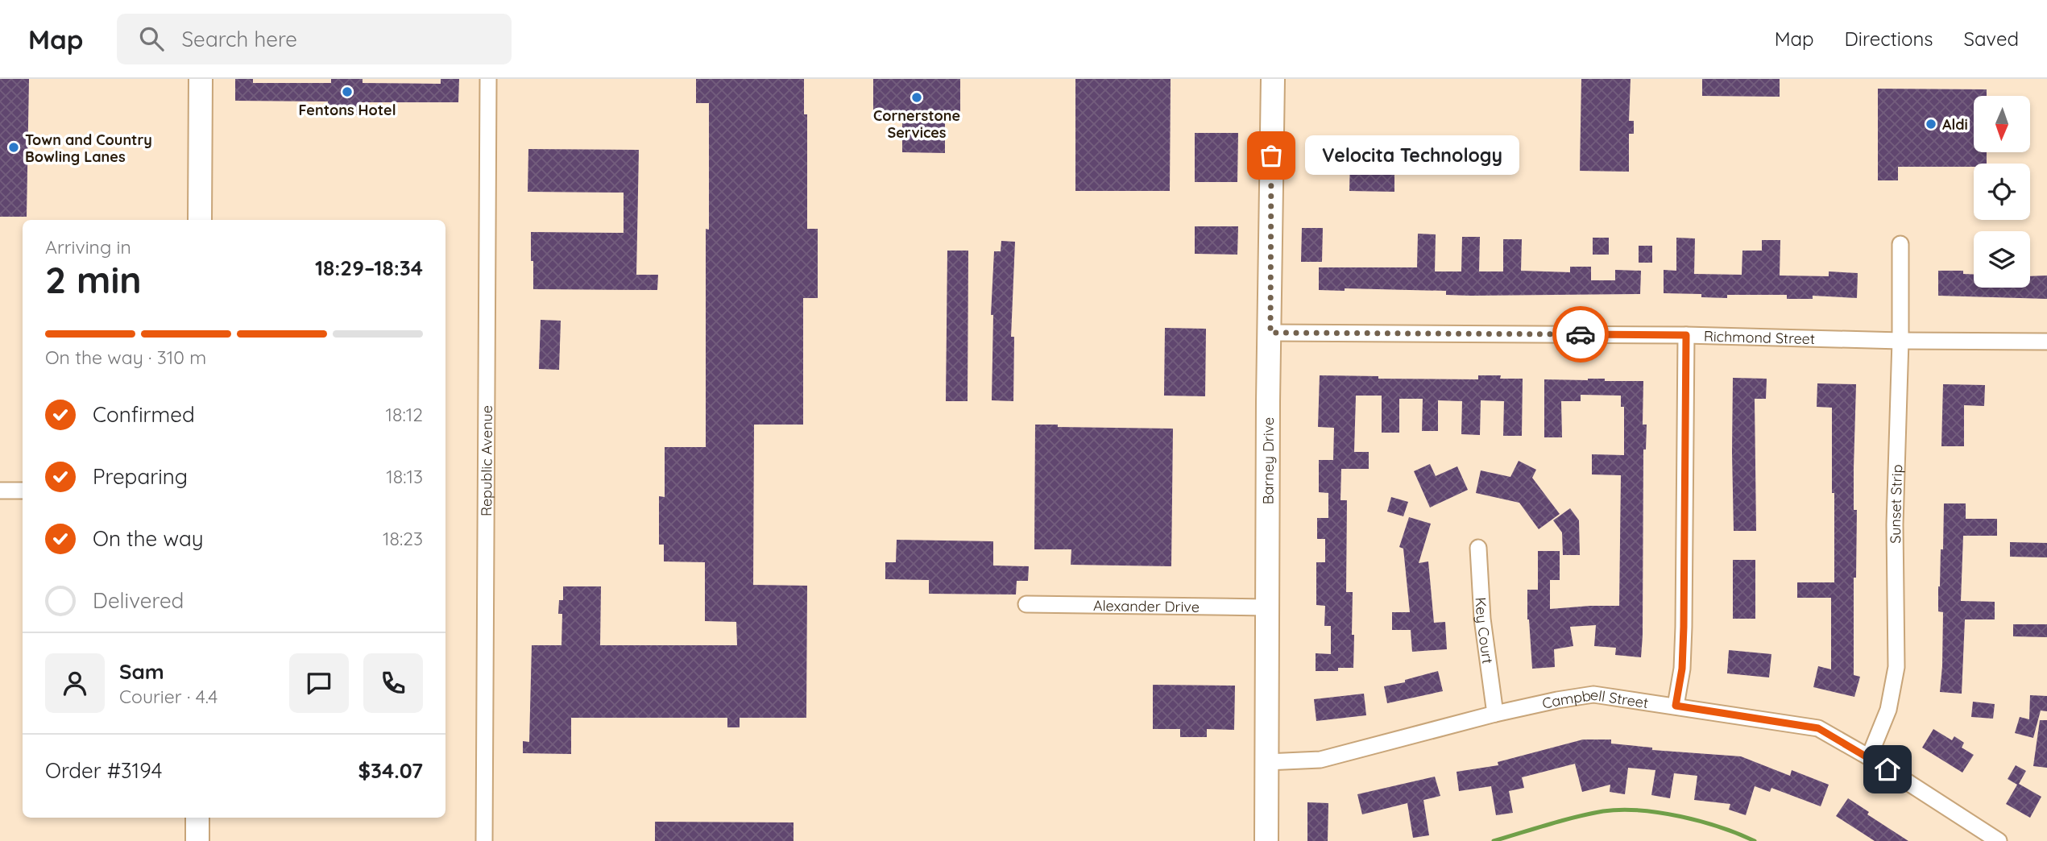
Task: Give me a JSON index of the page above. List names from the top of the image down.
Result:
{
  "streets": {
    "street": [
      "Richmond Street",
      "Republic Avenue",
      "Barney Drive",
      "Sunset Strip",
      "Alexander Drive",
      "Key Court",
      "Campbell Street"
    ]
  },
  "crossings": [
    ["Richmond Street", "Barney Drive"],
    ["Richmond Street", "Sunset Strip"],
    ["Barney Drive", "Alexander Drive"],
    ["Barney Drive", "Campbell Street"],
    ["Sunset Strip", "Campbell Street"],
    ["Key Court", "Campbell Street"]
  ],
  "places": [
    "Fentons Hotel",
    "Cornerstone Services",
    "Aldi",
    "Town and Country Bowling Lanes",
    "Velocita Technology"
  ],
  "north": "bottom",
  "page": {
    "header": "Map",
    "search": "Search here",
    "nav": ["Map", "Directions", "Saved"],
    "bubble": "Velocita Technology",
    "heading": ["2 min", "Arriving in", "18:29–18:34"],
    "panel": [
      "Sam",
      "Courier · 4.4",
      "Order #3194",
      "$34.07"
    ],
    "bar": "On the way · 310 m",
    "list": [
      ["Confirmed", "18:12"],
      ["Preparing", "18:13"],
      ["On the way", "18:23"],
      "Delivered"
    ]
  }
}
